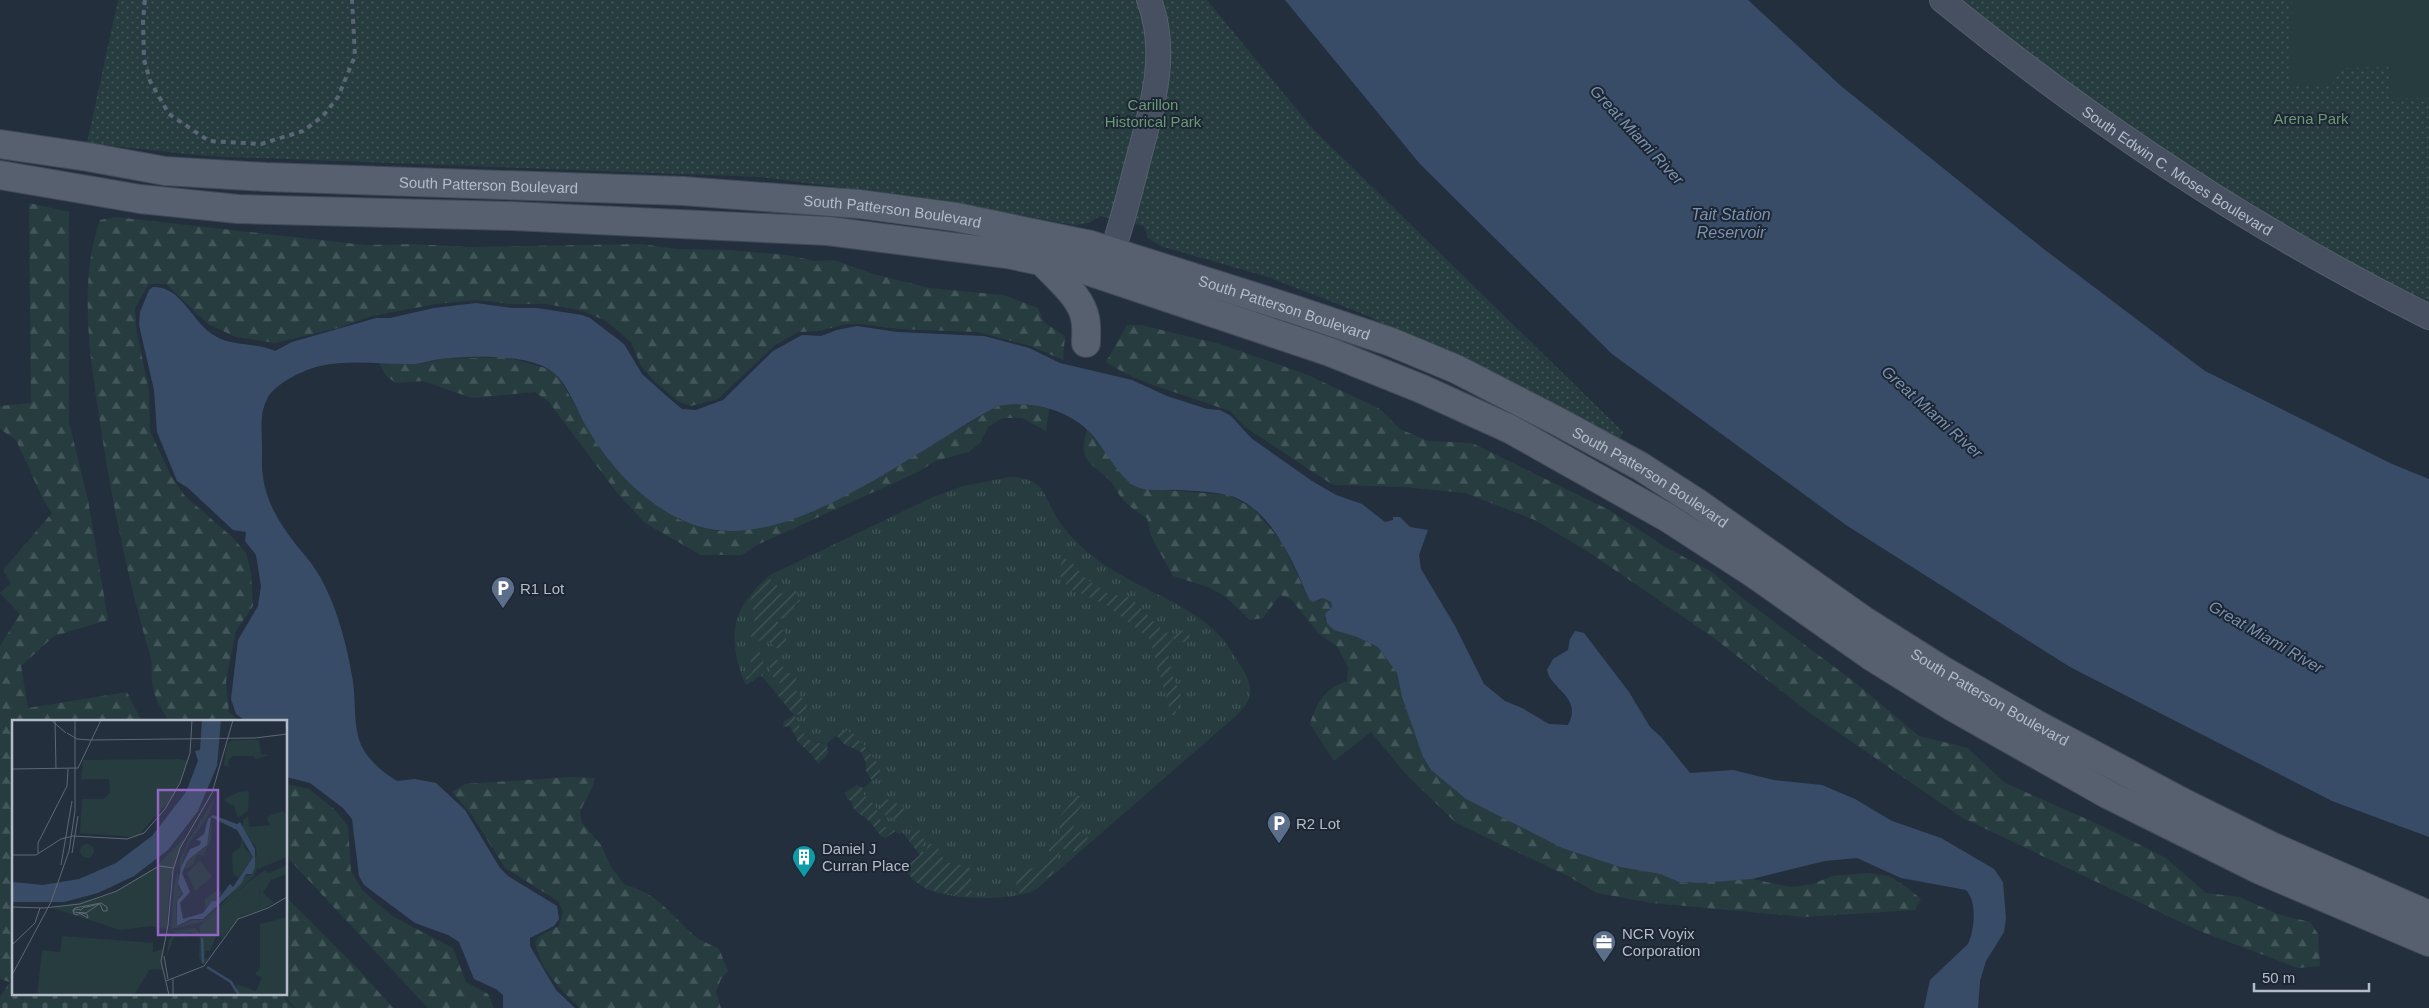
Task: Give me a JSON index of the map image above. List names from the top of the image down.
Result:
{
  "streets": {
    "main road": ["South Edwin C. Moses Boulevard", "South Patterson Boulevard"]
  },
  "water": ["Great Miami River", "Tait Station Reservoir"],
  "parks": ["Carillon Historical Park", "Arena Park"],
  "places": {
    "parking": ["R1 Lot", "R2 Lot"],
    "building": ["Daniel J Curran Place"],
    "office": ["NCR Voyix Corporation"]
  },
  "scale_bar": "50 m"
}
